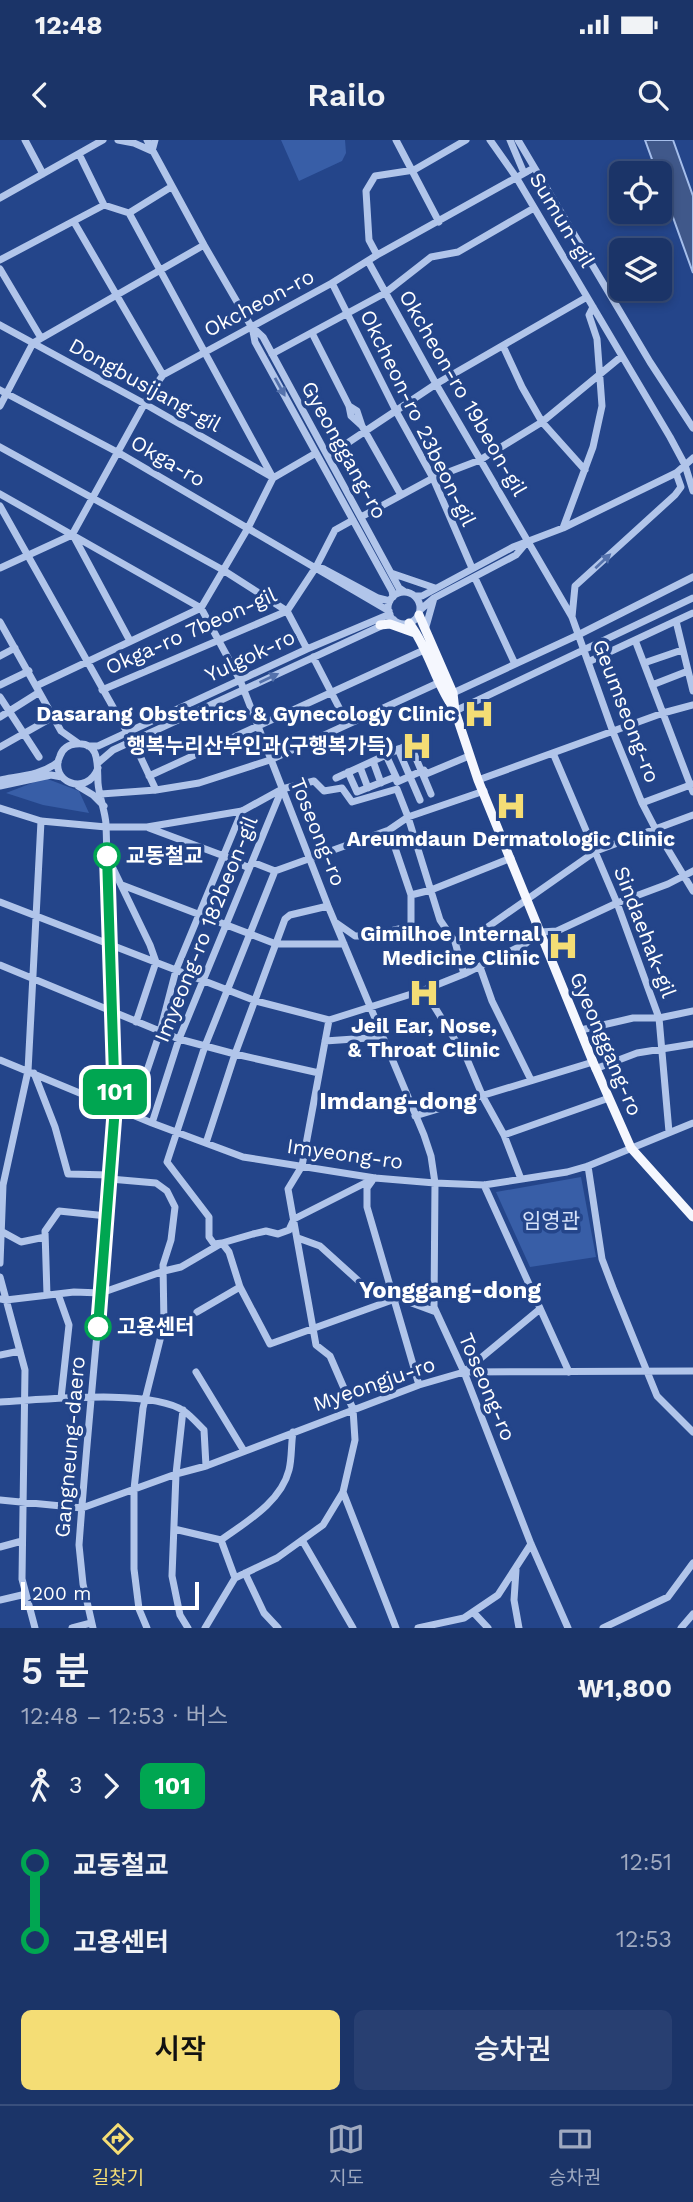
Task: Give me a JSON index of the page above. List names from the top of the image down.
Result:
{
  "streets": {
    "main road": ["Gyeonggang-ro"],
    "street": [
      "Sumun-gil",
      "Okcheon-ro",
      "Dongbusijang-gil",
      "Okcheon-ro 19beon-gil",
      "Okcheon-ro 23beon-gil",
      "Okga-ro",
      "Okga-ro 7beon-gil",
      "Yulgok-ro",
      "Geumseong-ro",
      "Toseong-ro",
      "Imyeong-ro 182beon-gil",
      "Sindaehak-gil",
      "Imyeong-ro",
      "Myeongju-ro",
      "Gangneung-daero"
    ]
  },
  "crossings": [
    ["Sumun-gil", "Okcheon-ro"],
    ["Sumun-gil", "Okga-ro 7beon-gil"],
    ["Okcheon-ro", "Okcheon-ro 19beon-gil"],
    ["Okcheon-ro", "Okcheon-ro 23beon-gil"],
    ["Okcheon-ro", "Gyeonggang-ro"],
    ["Okcheon-ro 19beon-gil", "Okga-ro 7beon-gil"],
    ["Okcheon-ro 19beon-gil", "Geumseong-ro"],
    ["Okcheon-ro 23beon-gil", "Okga-ro 7beon-gil"],
    ["Gyeonggang-ro", "Okga-ro"],
    ["Gyeonggang-ro", "Okga-ro 7beon-gil"],
    ["Gyeonggang-ro", "Yulgok-ro"],
    ["Gyeonggang-ro", "Imyeong-ro"],
    ["Okga-ro", "Okga-ro 7beon-gil"],
    ["Okga-ro", "Yulgok-ro"],
    ["Okga-ro 7beon-gil", "Toseong-ro"],
    ["Yulgok-ro", "Toseong-ro"],
    ["Yulgok-ro", "Gangneung-daero"],
    ["Toseong-ro", "Imyeong-ro 182beon-gil"],
    ["Toseong-ro", "Imyeong-ro"],
    ["Toseong-ro", "Myeongju-ro"],
    ["Imyeong-ro 182beon-gil", "Imyeong-ro"],
    ["Sindaehak-gil", "Imyeong-ro"],
    ["Imyeong-ro", "Gangneung-daero"],
    ["Myeongju-ro", "Gangneung-daero"]
  ],
  "districts": ["Imdang-dong", "Yonggang-dong"],
  "parks": ["임영관"],
  "places": {
    "hospital": [
      "Dasarang Obstetrics & Gynecology Clinic",
      "행복누리산부인과(구행복가득)",
      "Areumdaun Dermatologic Clinic",
      "Gimilhoe Internal Medicine Clinic",
      "Jeil Ear, Nose, & Throat Clinic"
    ],
    "other": ["교동철교", "고용센터"]
  },
  "lines": ["bus line 101"],
  "scale_bar": "200 m",
  "page": {
    "status": "12:48",
    "header": "Railo",
    "on_map": "101",
    "scale": "200 m",
    "heading": ["5 분", "12:48 – 12:53 · 버스", "₩1,800"],
    "legs": ["3", "101"],
    "list": [
      {
        "name": "교동철교",
        "value": "12:51"
      },
      {
        "name": "고용센터",
        "value": "12:53"
      }
    ],
    "buttons": ["시작", "승차권"],
    "tabs": ["길찾기", "지도", "승차권"]
  }
}
